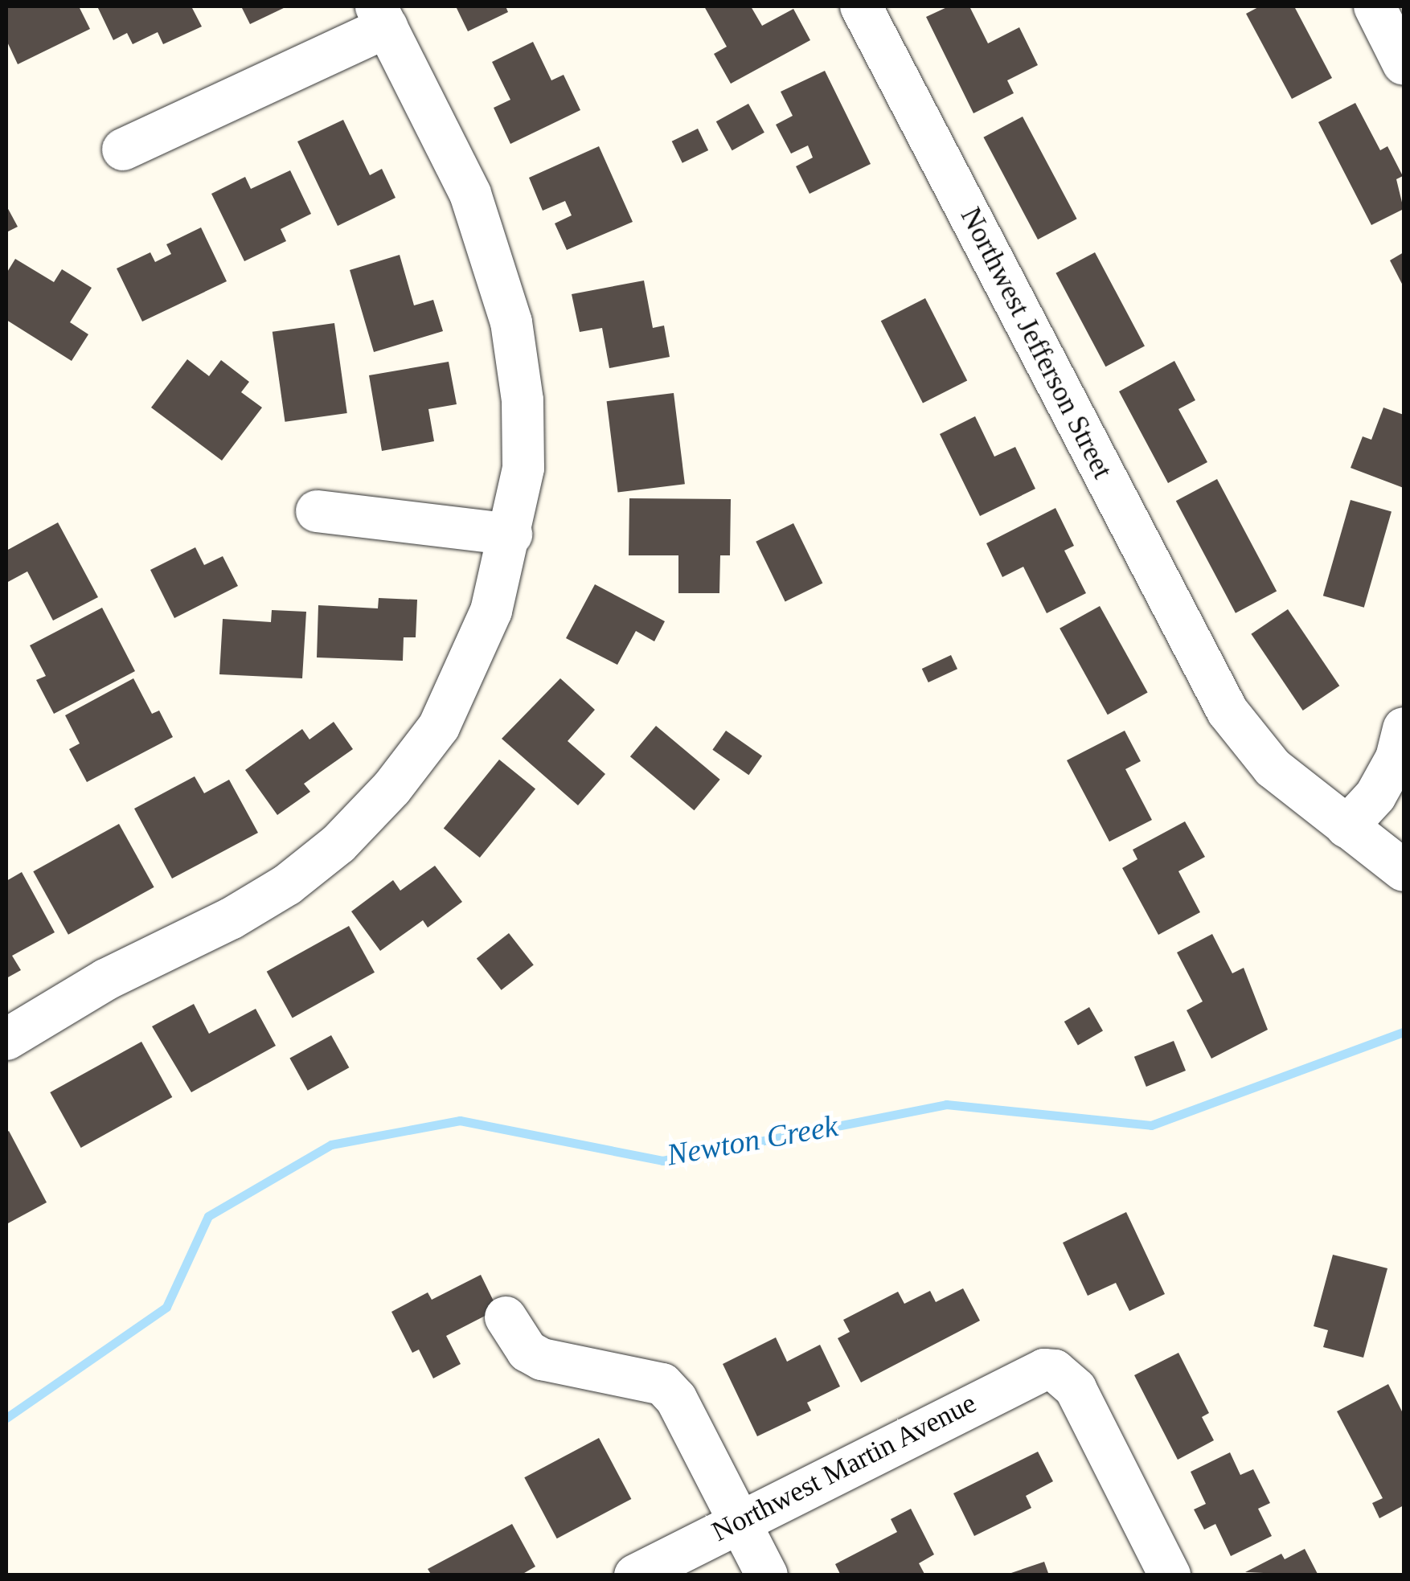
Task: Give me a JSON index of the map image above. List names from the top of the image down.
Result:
{
  "streets": {
    "street": ["Northwest Jefferson Street", "Northwest Martin Avenue"]
  },
  "water": ["Newton Creek"]
}
